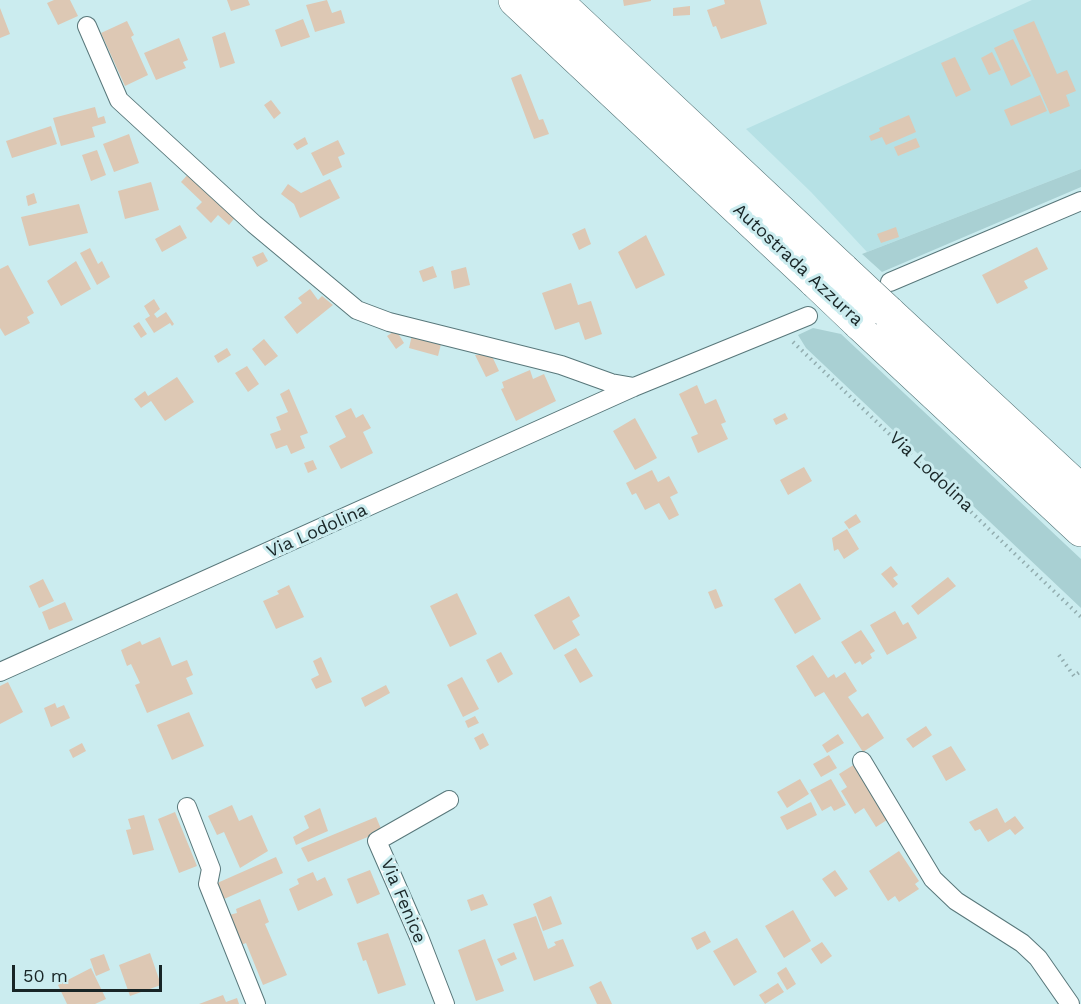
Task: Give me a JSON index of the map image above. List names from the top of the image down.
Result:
{
  "streets": {
    "highway": ["Autostrada Azzurra"],
    "street": ["Via Lodolina", "Via Fenice"]
  },
  "scale_bar": "50 m"
}
